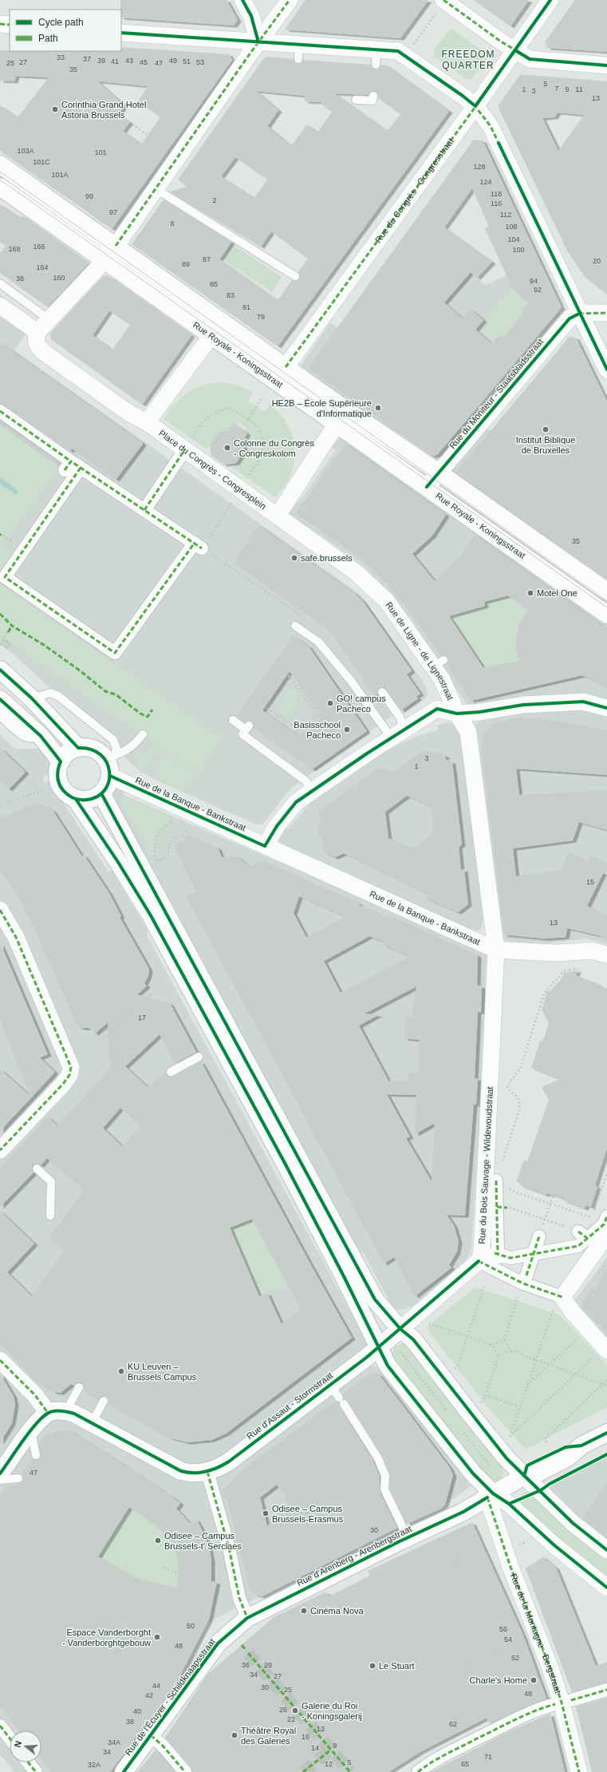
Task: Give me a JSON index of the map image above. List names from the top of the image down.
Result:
{
  "streets": {
    "street": [
      "Rue du Congrès - Congresstraat",
      "Rue Royale - Koningsstraat",
      "Rue du Moniteur - Staatsbladsstraat",
      "Place du Congrès - Congresplein",
      "Rue de Ligne - de Lignestraat",
      "Rue de la Banque - Bankstraat",
      "Rue du Bois Sauvage - Wildewoudstraat",
      "Rue d'Assaut - Stormstraat",
      "Rue d'Arenberg - Arenbergstraat",
      "Rue de la Montagne - Bergstraat",
      "Rue de l'Écuyer - Schildknaapsstraat"
    ]
  },
  "crossings": [
    ["Rue du Congrès - Congresstraat", "Rue Royale - Koningsstraat"],
    ["Rue Royale - Koningsstraat", "Rue du Moniteur - Staatsbladsstraat"],
    ["Place du Congrès - Congresplein", "Rue de Ligne - de Lignestraat"],
    ["Rue de Ligne - de Lignestraat", "Rue de la Banque - Bankstraat"],
    ["Rue de Ligne - de Lignestraat", "Rue du Bois Sauvage - Wildewoudstraat"],
    ["Rue de la Banque - Bankstraat", "Rue du Bois Sauvage - Wildewoudstraat"],
    ["Rue d'Arenberg - Arenbergstraat", "Rue de la Montagne - Bergstraat"],
    ["Rue d'Arenberg - Arenbergstraat", "Rue de l'Écuyer - Schildknaapsstraat"]
  ],
  "districts": ["FREEDOM QUARTER"],
  "places": [
    "Corinthia Grand Hotel Astoria Brussels",
    "HE2B – École Supérieure d'Informatique",
    "Institut Biblique de Bruxelles",
    "Colonne du Congrès - Congreskolom",
    "safe.brussels",
    "Motel One",
    "GO! campus Pacheco",
    "Basisschool Pacheco",
    "KU Leuven – Brussels Campus",
    "Odisee – Campus Brussels-Erasmus",
    "Odisee – Campus Brussels-t' Serclaes",
    "Cinéma Nova",
    "Espace Vanderborght - Vanderborghtgebouw",
    "Le Stuart",
    "Charle's Home",
    "Galerie du Roi - Koningsgalerij",
    "Théâtre Royal des Galeries"
  ],
  "house_numbers": [
    "33",
    "37",
    "39",
    "43",
    "49",
    "41",
    "51",
    "27",
    "45",
    "53",
    "25",
    "47",
    "35",
    "5",
    "7",
    "1",
    "9",
    "11",
    "3",
    "13",
    "103A",
    "101",
    "101C",
    "128",
    "101A",
    "124",
    "118",
    "99",
    "2",
    "116",
    "97",
    "112",
    "8",
    "108",
    "104",
    "166",
    "168",
    "100",
    "87",
    "20",
    "89",
    "164",
    "160",
    "38",
    "94",
    "85",
    "92",
    "83",
    "81",
    "79",
    "35",
    "3",
    "1",
    "15",
    "13",
    "17",
    "47",
    "30",
    "50",
    "56",
    "54",
    "48",
    "52",
    "36",
    "29",
    "34",
    "27",
    "44",
    "30",
    "25",
    "48",
    "42",
    "26",
    "40",
    "22",
    "38",
    "62",
    "13",
    "16",
    "34A",
    "9",
    "14",
    "34",
    "71",
    "5",
    "12",
    "65",
    "32A"
  ],
  "legend": ["Cycle path", "Path"],
  "north": "left"
}
